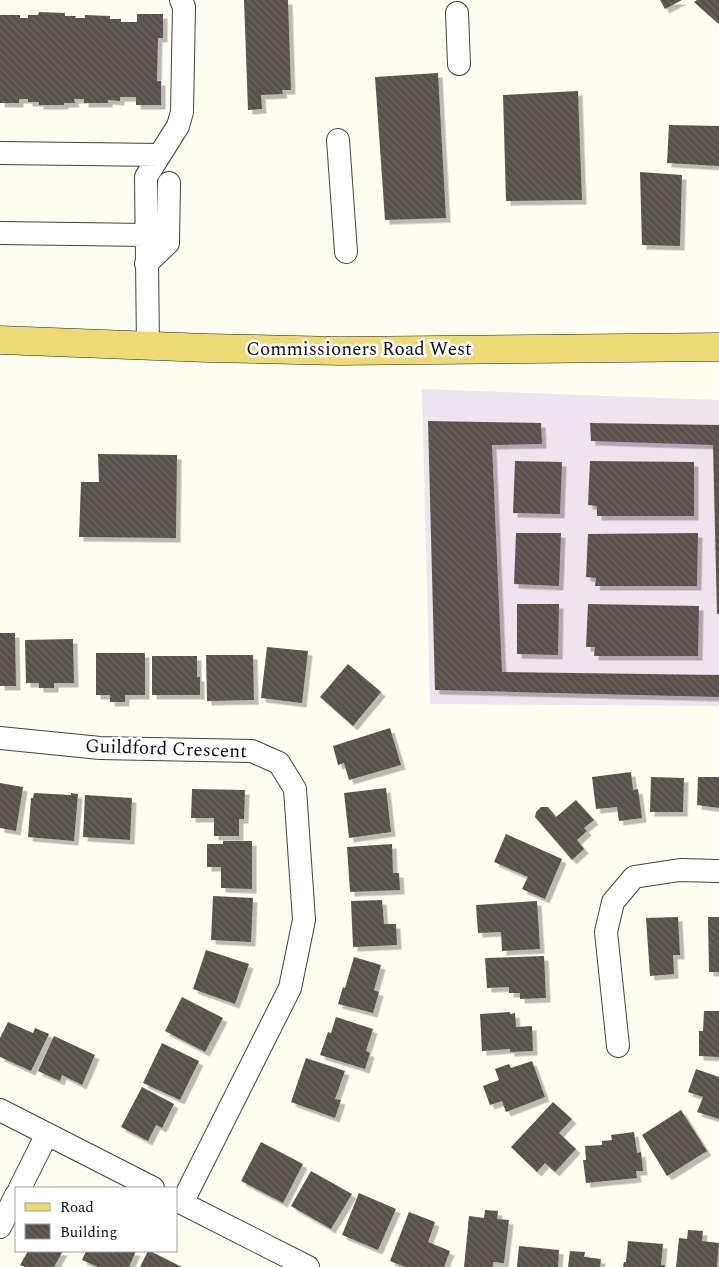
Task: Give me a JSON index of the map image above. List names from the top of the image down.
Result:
{
  "streets": {
    "main road": ["Commissioners Road West"],
    "street": ["Guildford Crescent"]
  },
  "legend": ["Road", "Building"]
}
